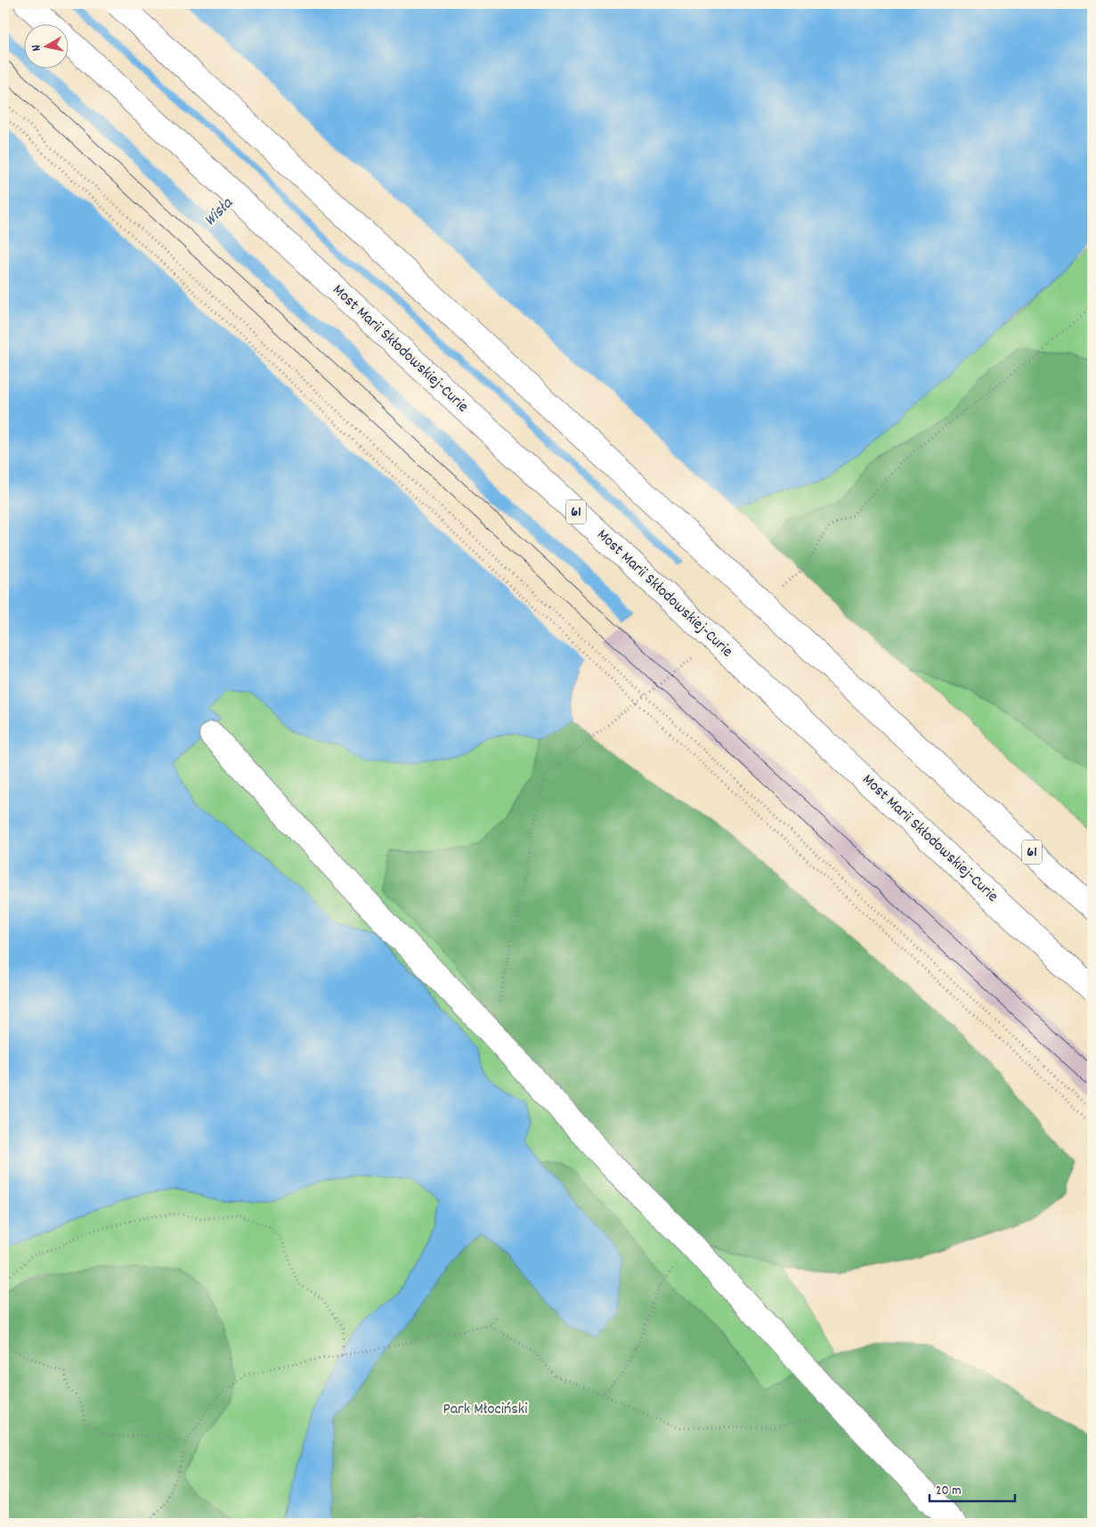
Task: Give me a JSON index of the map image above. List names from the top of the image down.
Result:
{
  "streets": {
    "main road": ["Most Marii Skłodowskiej-Curie", "61"]
  },
  "water": ["Wisła"],
  "parks": ["Park Młociński"],
  "scale_bar": "20 m",
  "north": "left"
}
